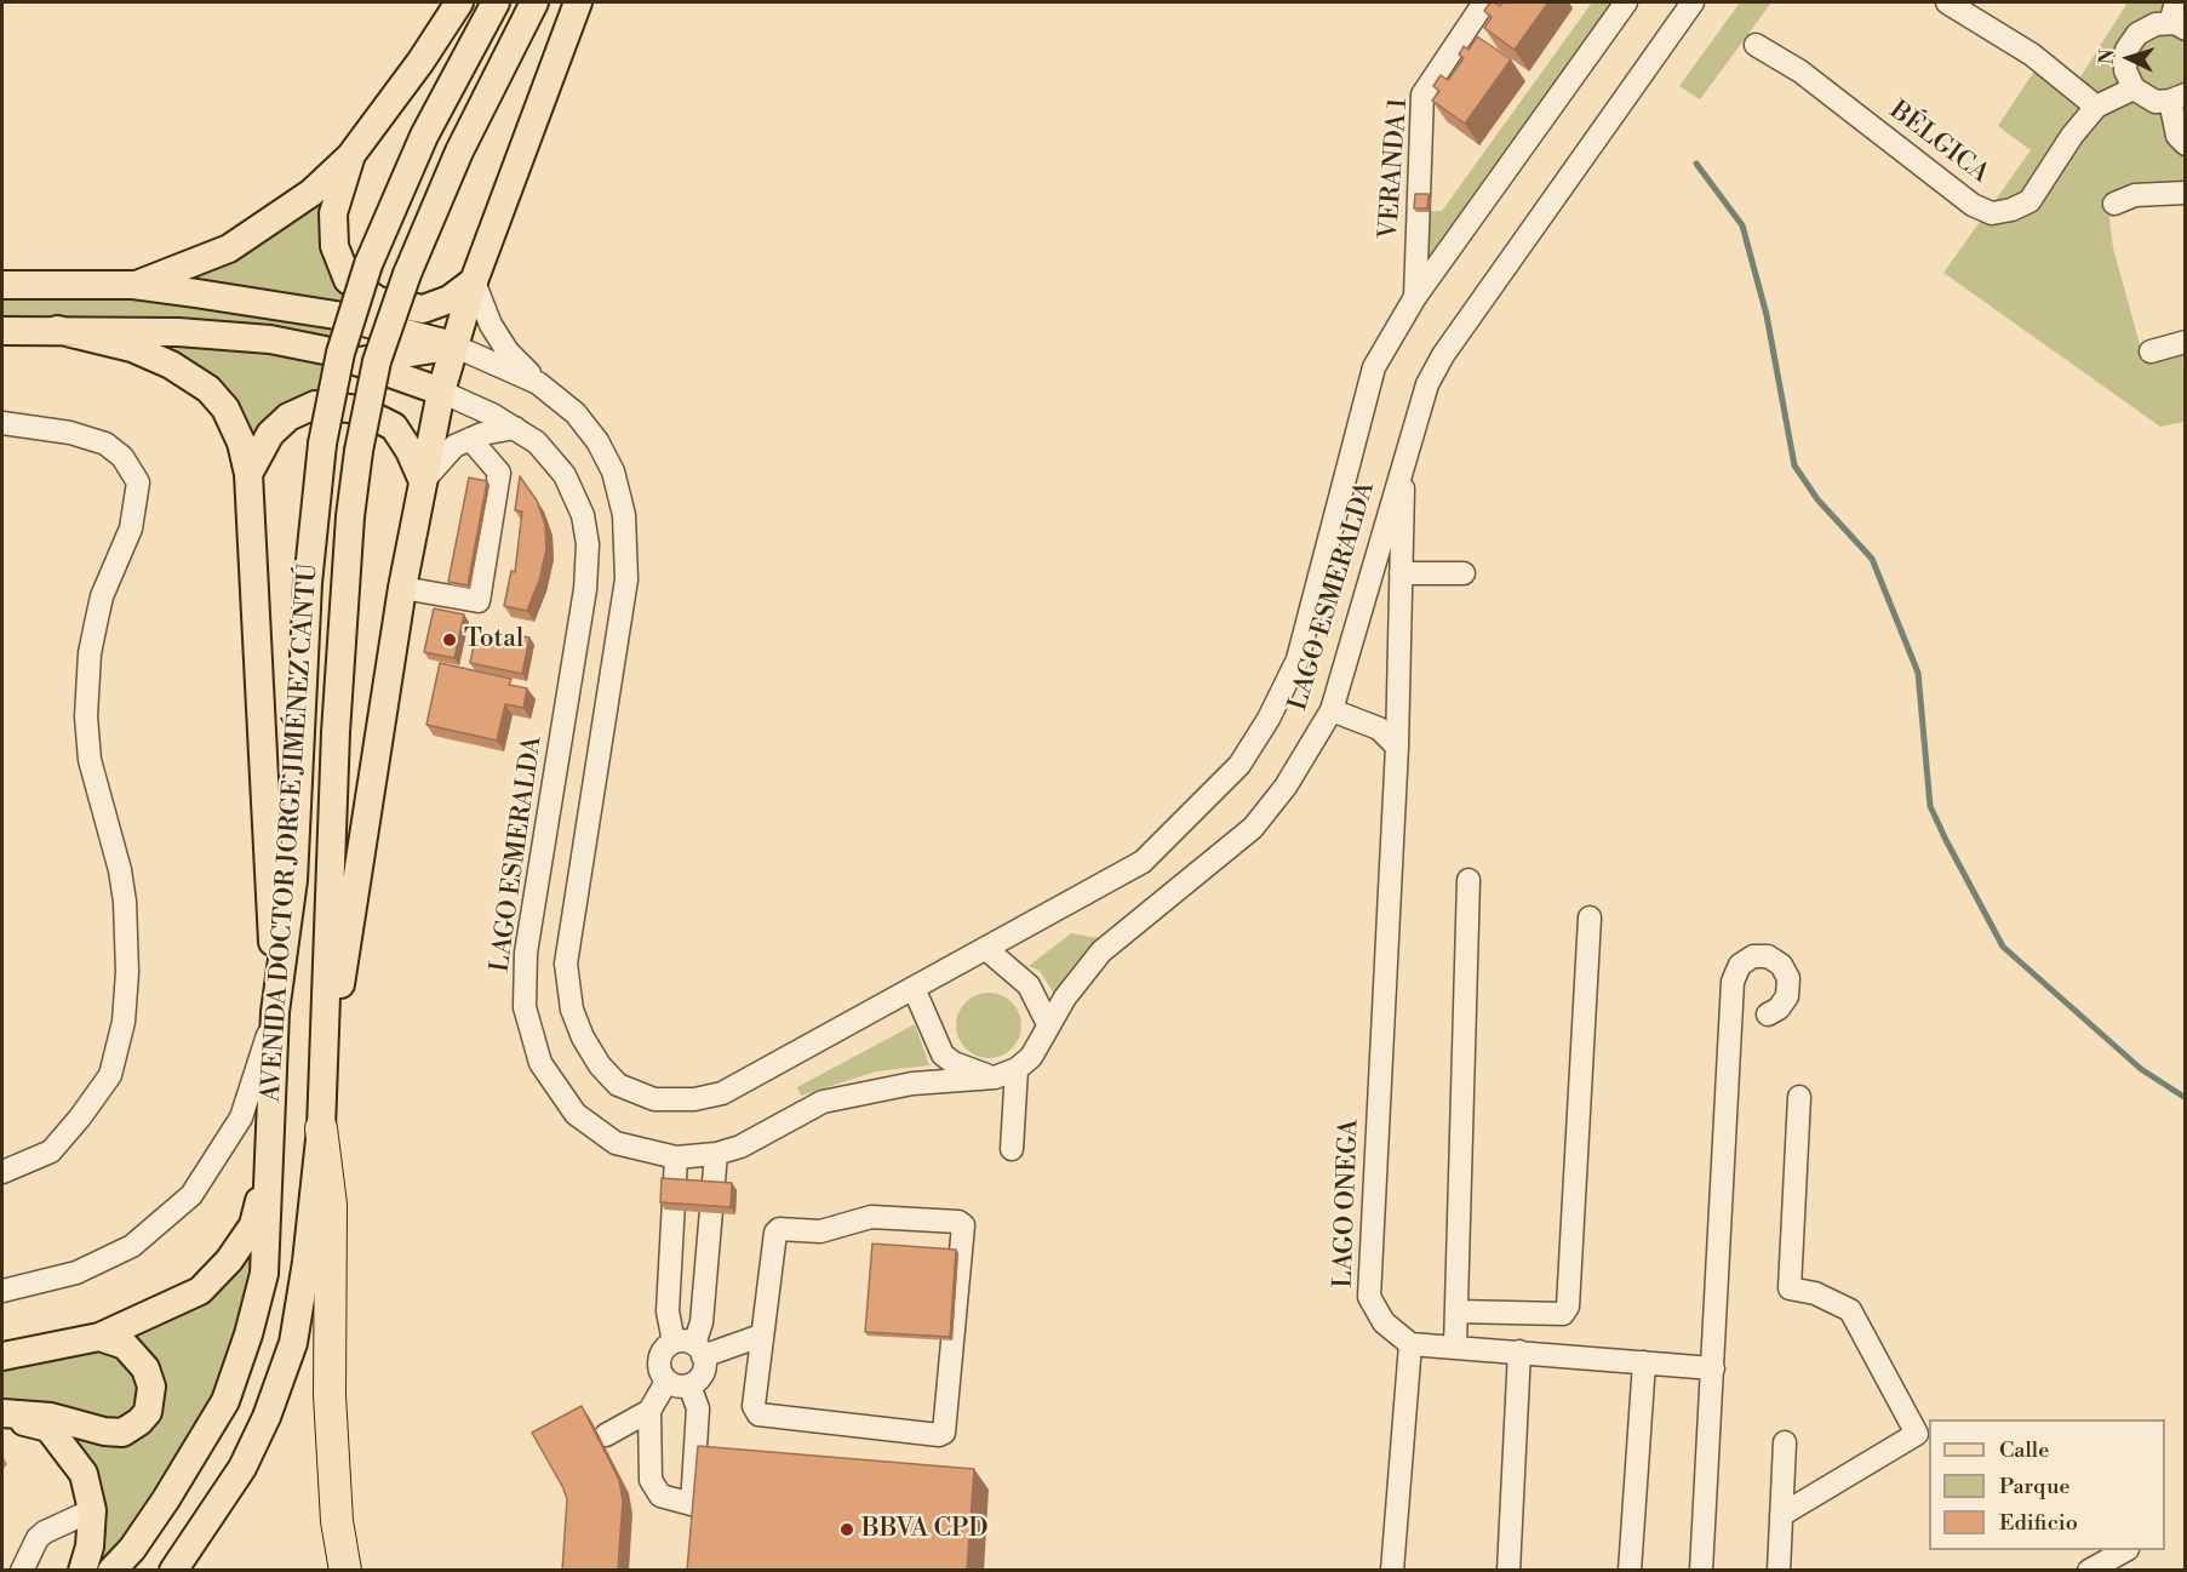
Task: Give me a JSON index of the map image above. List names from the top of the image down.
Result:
{
  "streets": {
    "main road": ["AVENIDA DOCTOR JORGE JIMÉNEZ CANTÚ"],
    "street": [
      "BÉLGICA",
      "VERANDA 1",
      "LAGO ESMERALDA",
      "LAGO ONEGA"
    ]
  },
  "crossings": [
    ["VERANDA 1", "LAGO ESMERALDA"],
    ["LAGO ESMERALDA", "LAGO ONEGA"]
  ],
  "places": ["Total", "BBVA CPD"],
  "legend": ["Calle", "Parque", "Edificio"],
  "north": "left"
}
